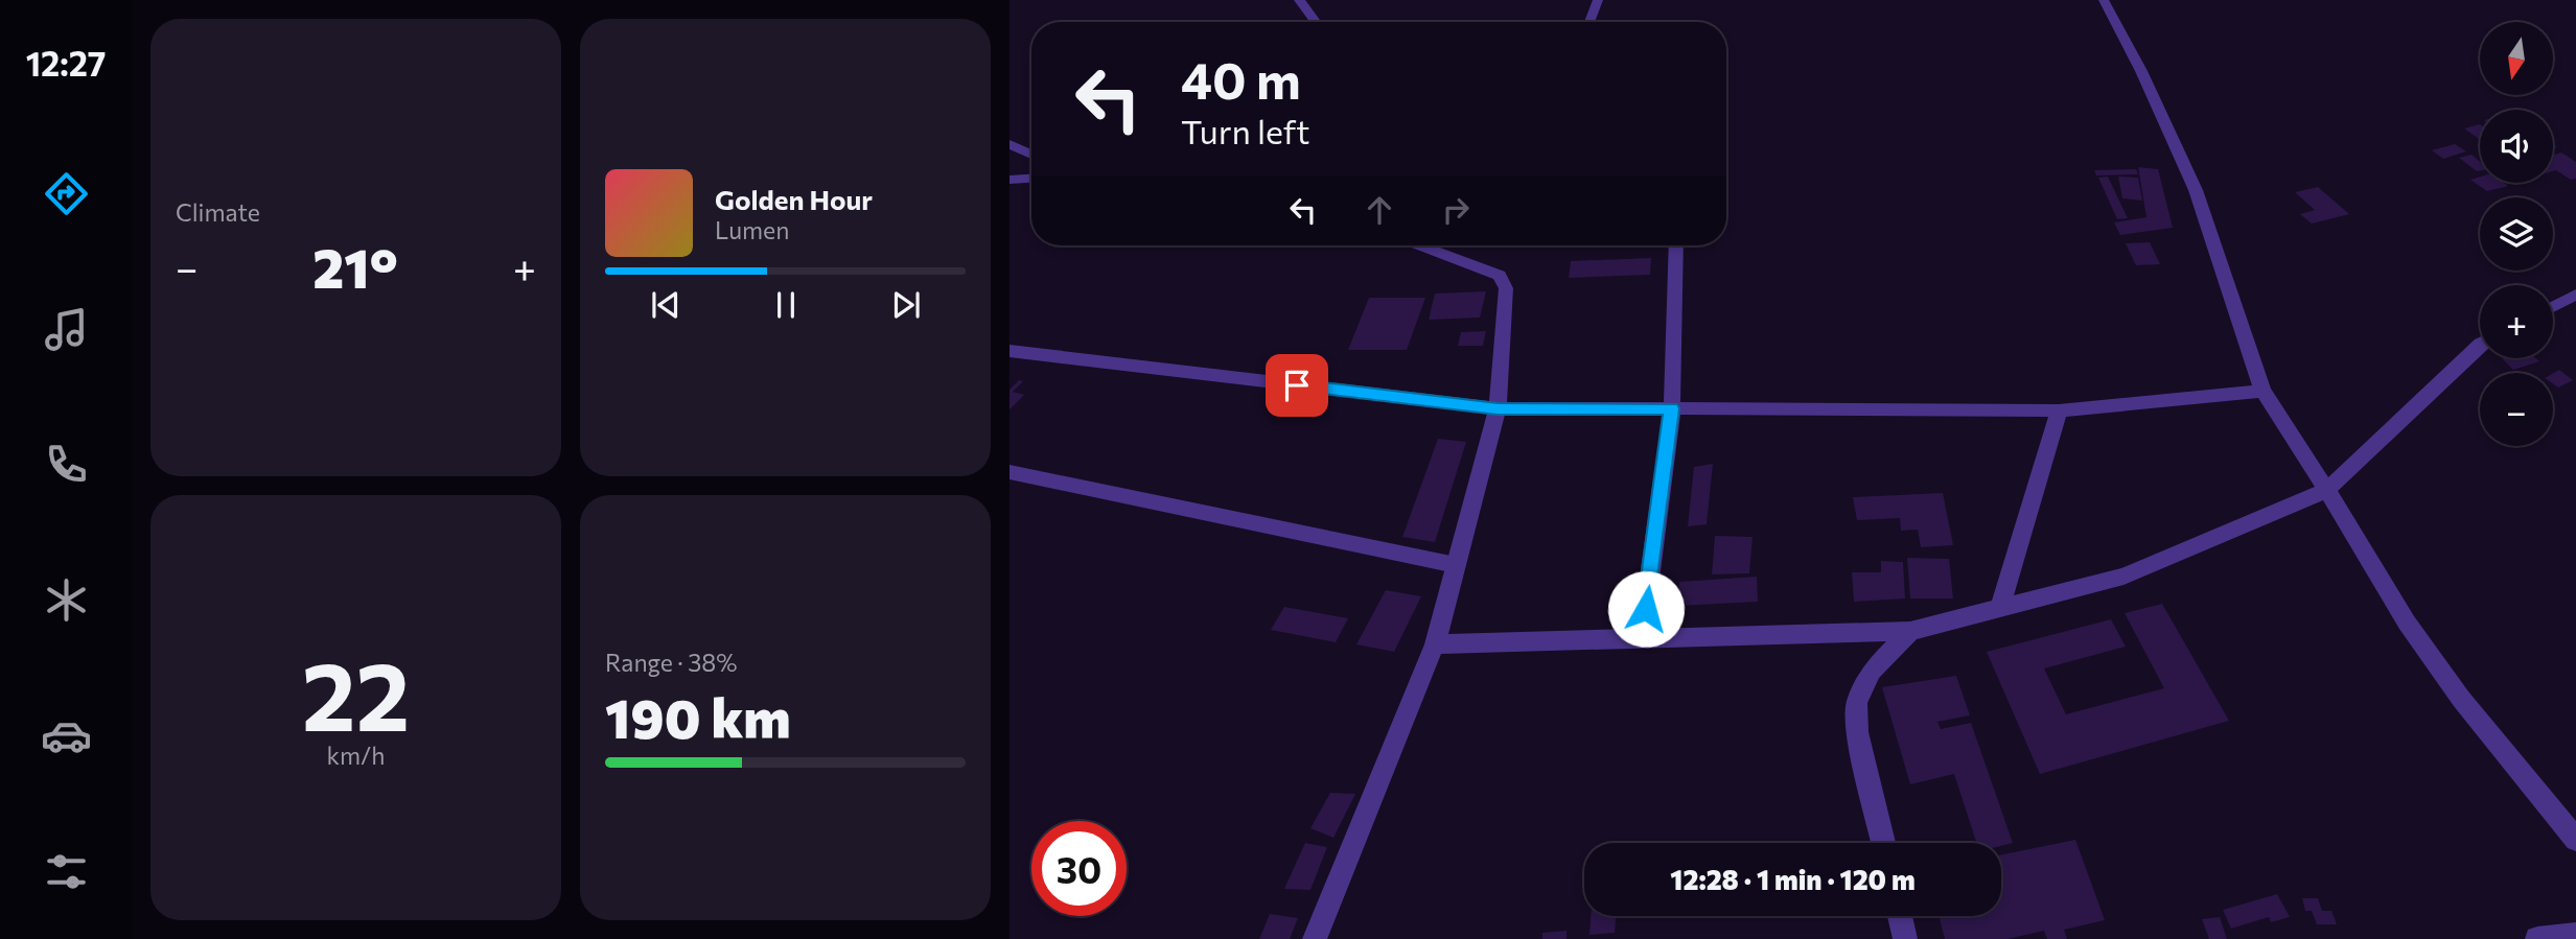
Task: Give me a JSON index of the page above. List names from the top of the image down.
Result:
{
  "north": "bottom",
  "page": {
    "tabs": "12:27",
    "tile": [
      "Climate",
      ["22", "km/h"],
      ["Range · 38%", "190 km"]
    ],
    "map_buttons": ["+", "−"],
    "turn": ["40 m", "Turn left"],
    "song": ["Golden Hour", "Lumen"],
    "heat": ["−", "21°", "+"],
    "limit": "30",
    "trip": "12:28 · 1 min · 120 m"
  }
}
